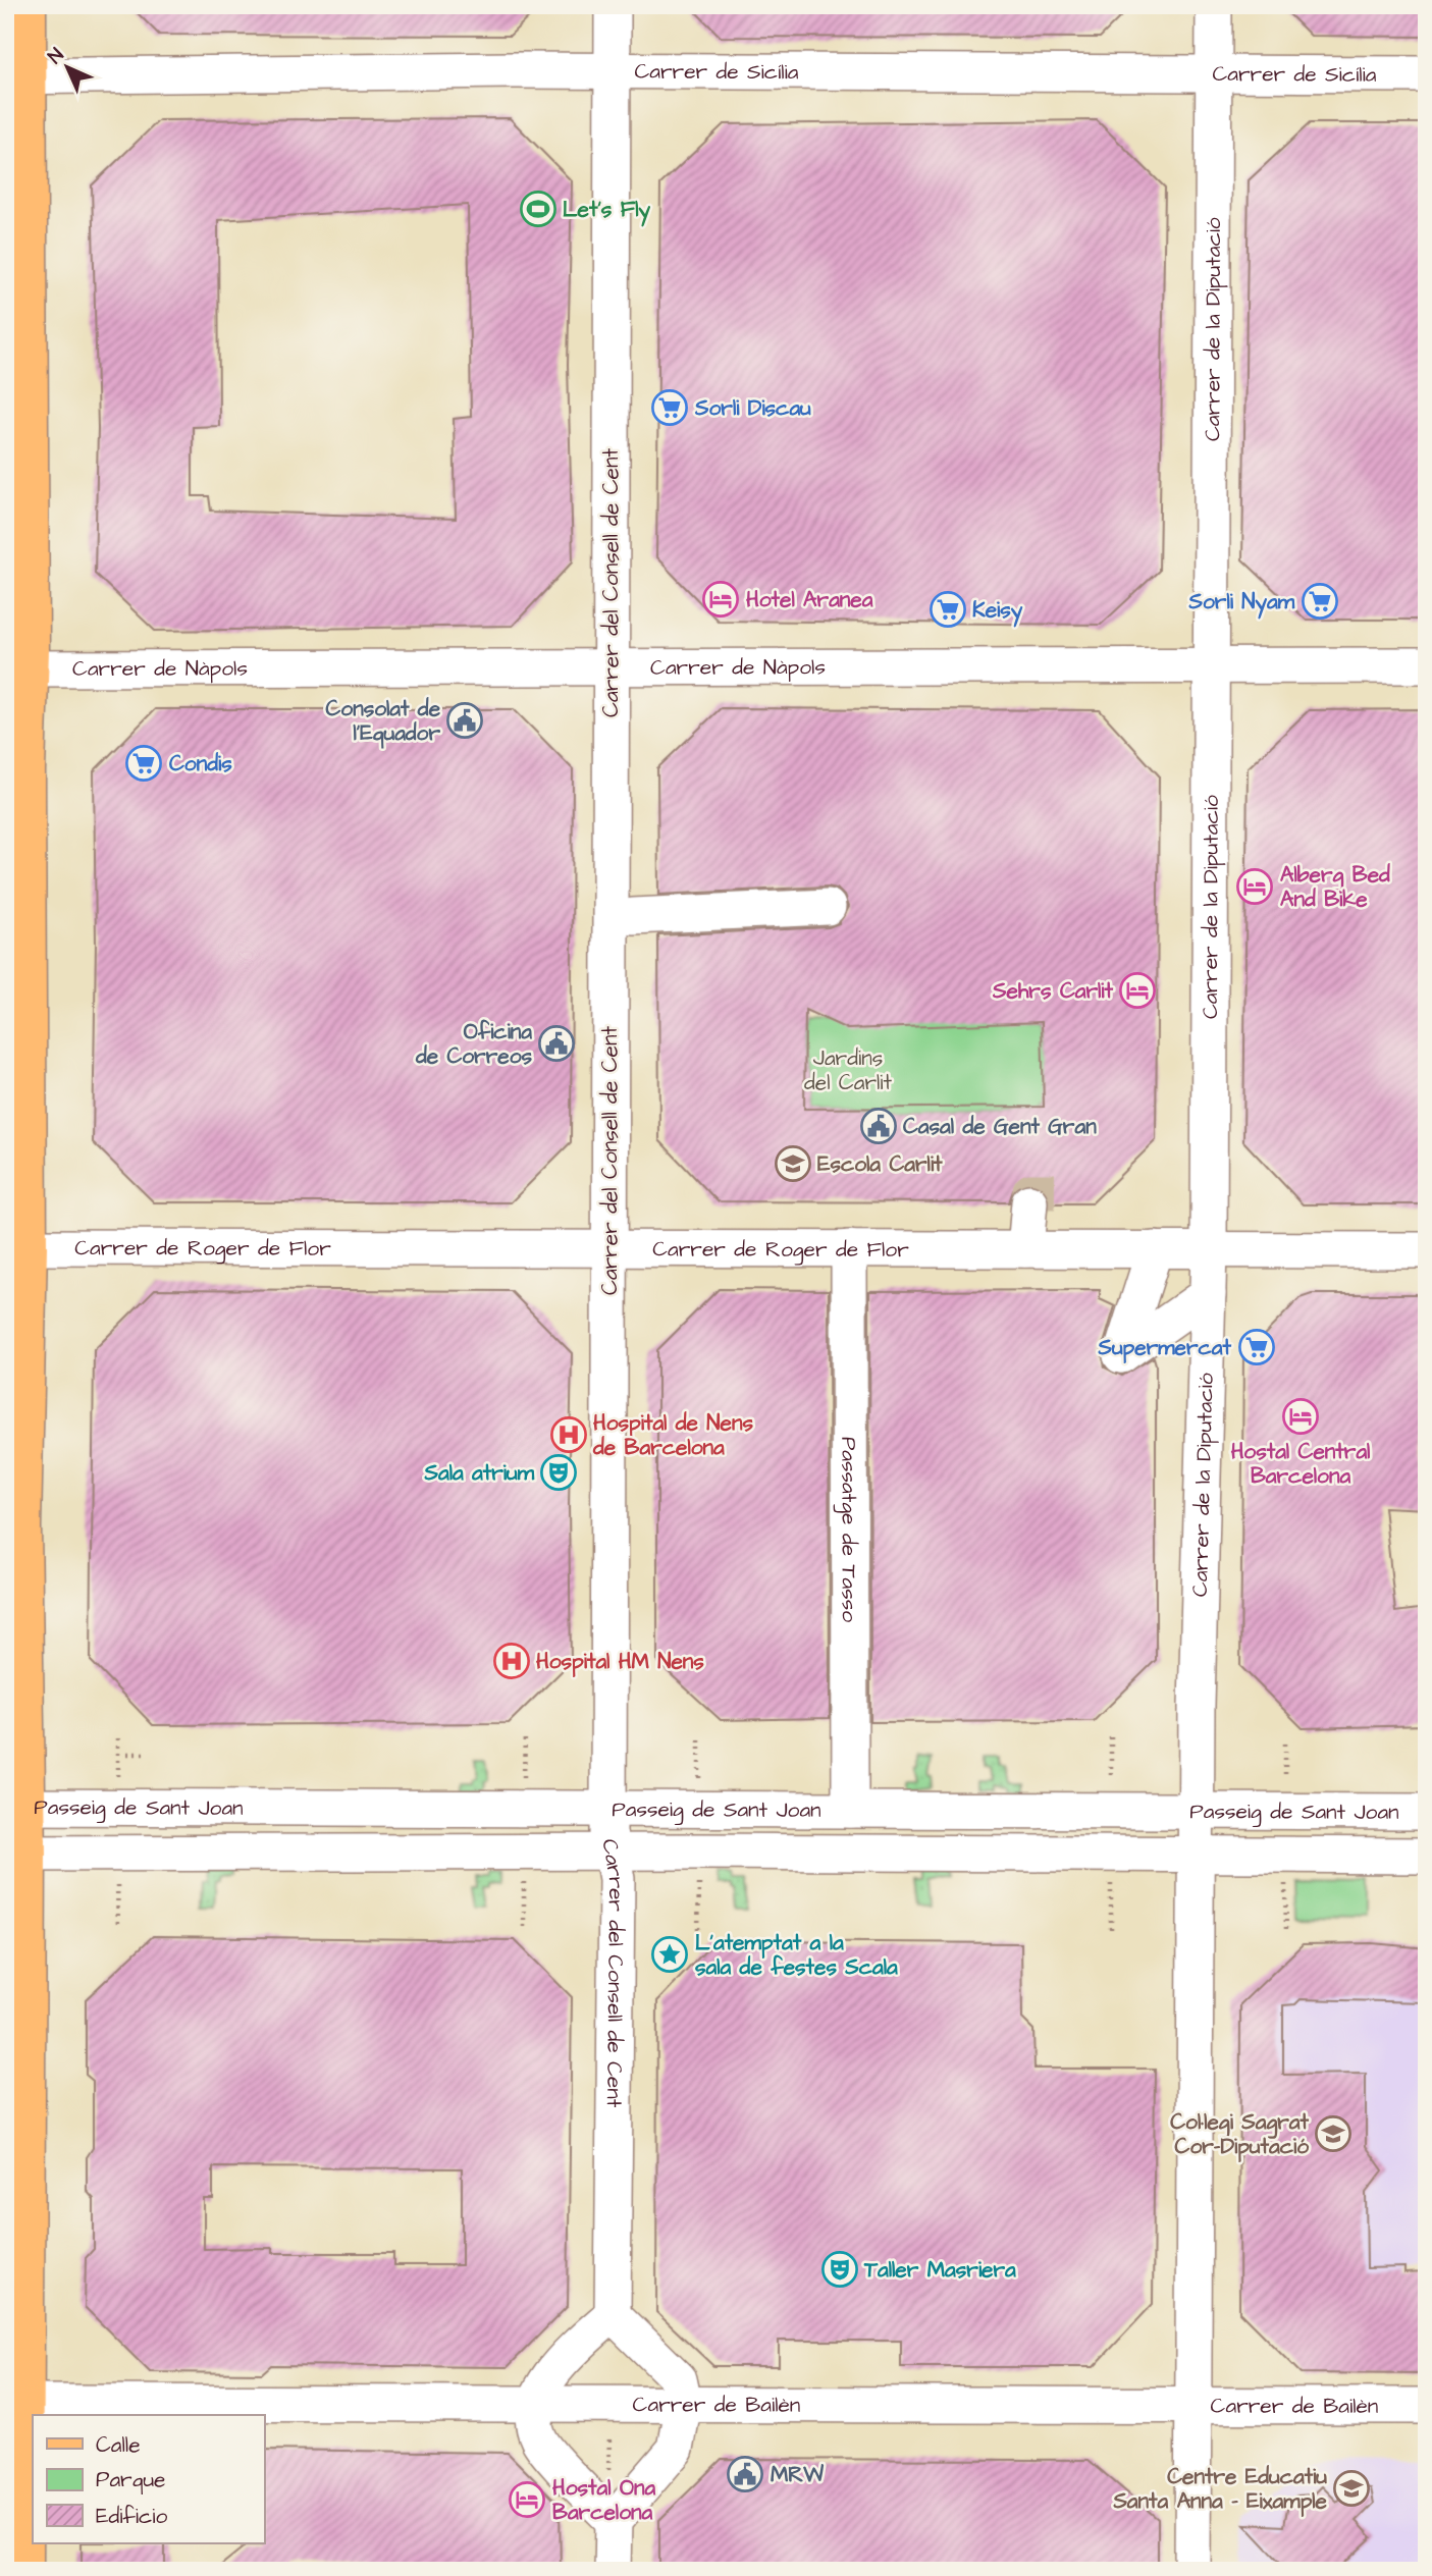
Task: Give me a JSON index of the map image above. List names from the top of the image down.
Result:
{
  "streets": {
    "street": [
      "Carrer de Sicília",
      "Carrer de la Diputació",
      "Carrer del Consell de Cent",
      "Carrer de Nàpols",
      "Carrer de Roger de Flor",
      "Passatge de Tasso",
      "Passeig de Sant Joan",
      "Carrer de Bailèn"
    ]
  },
  "crossings": [
    ["Carrer de Sicília", "Carrer de la Diputació"],
    ["Carrer de Sicília", "Carrer del Consell de Cent"],
    ["Carrer de la Diputació", "Carrer de Nàpols"],
    ["Carrer de la Diputació", "Carrer de Roger de Flor"],
    ["Carrer de la Diputació", "Passeig de Sant Joan"],
    ["Carrer del Consell de Cent", "Carrer de Nàpols"],
    ["Carrer del Consell de Cent", "Carrer de Roger de Flor"],
    ["Carrer del Consell de Cent", "Passeig de Sant Joan"],
    ["Carrer de Roger de Flor", "Passatge de Tasso"],
    ["Passatge de Tasso", "Passeig de Sant Joan"]
  ],
  "parks": ["Jardins del Carlit"],
  "places": {
    "sports": ["Let's Fly"],
    "supermarket": [
      "Sorli Discau",
      "Sorli Nyam",
      "Keisy",
      "Condis",
      "Supermercat"
    ],
    "hotel": [
      "Hotel Aranea",
      "Alberg Bed And Bike",
      "Sehrs Carlit",
      "Hostal Central Barcelona",
      "Hostal Ona Barcelona"
    ],
    "public building": [
      "Consolat de l'Equador",
      "Oficina de Correos",
      "Casal de Gent Gran",
      "MRW"
    ],
    "school or university": ["Escola Carlit", "Col·legi Sagrat Cor-Diputació", "Centre Educatiu Santa Anna - Eixample"],
    "hospital": ["Hospital de Nens de Barcelona", "Hospital HM Nens"],
    "theatre": ["Sala atrium", "Taller Masriera"],
    "place": ["L'atemptat a la sala de festes Scala"]
  },
  "legend": ["Calle", "Parque", "Edificio"],
  "north": "top left"
}
